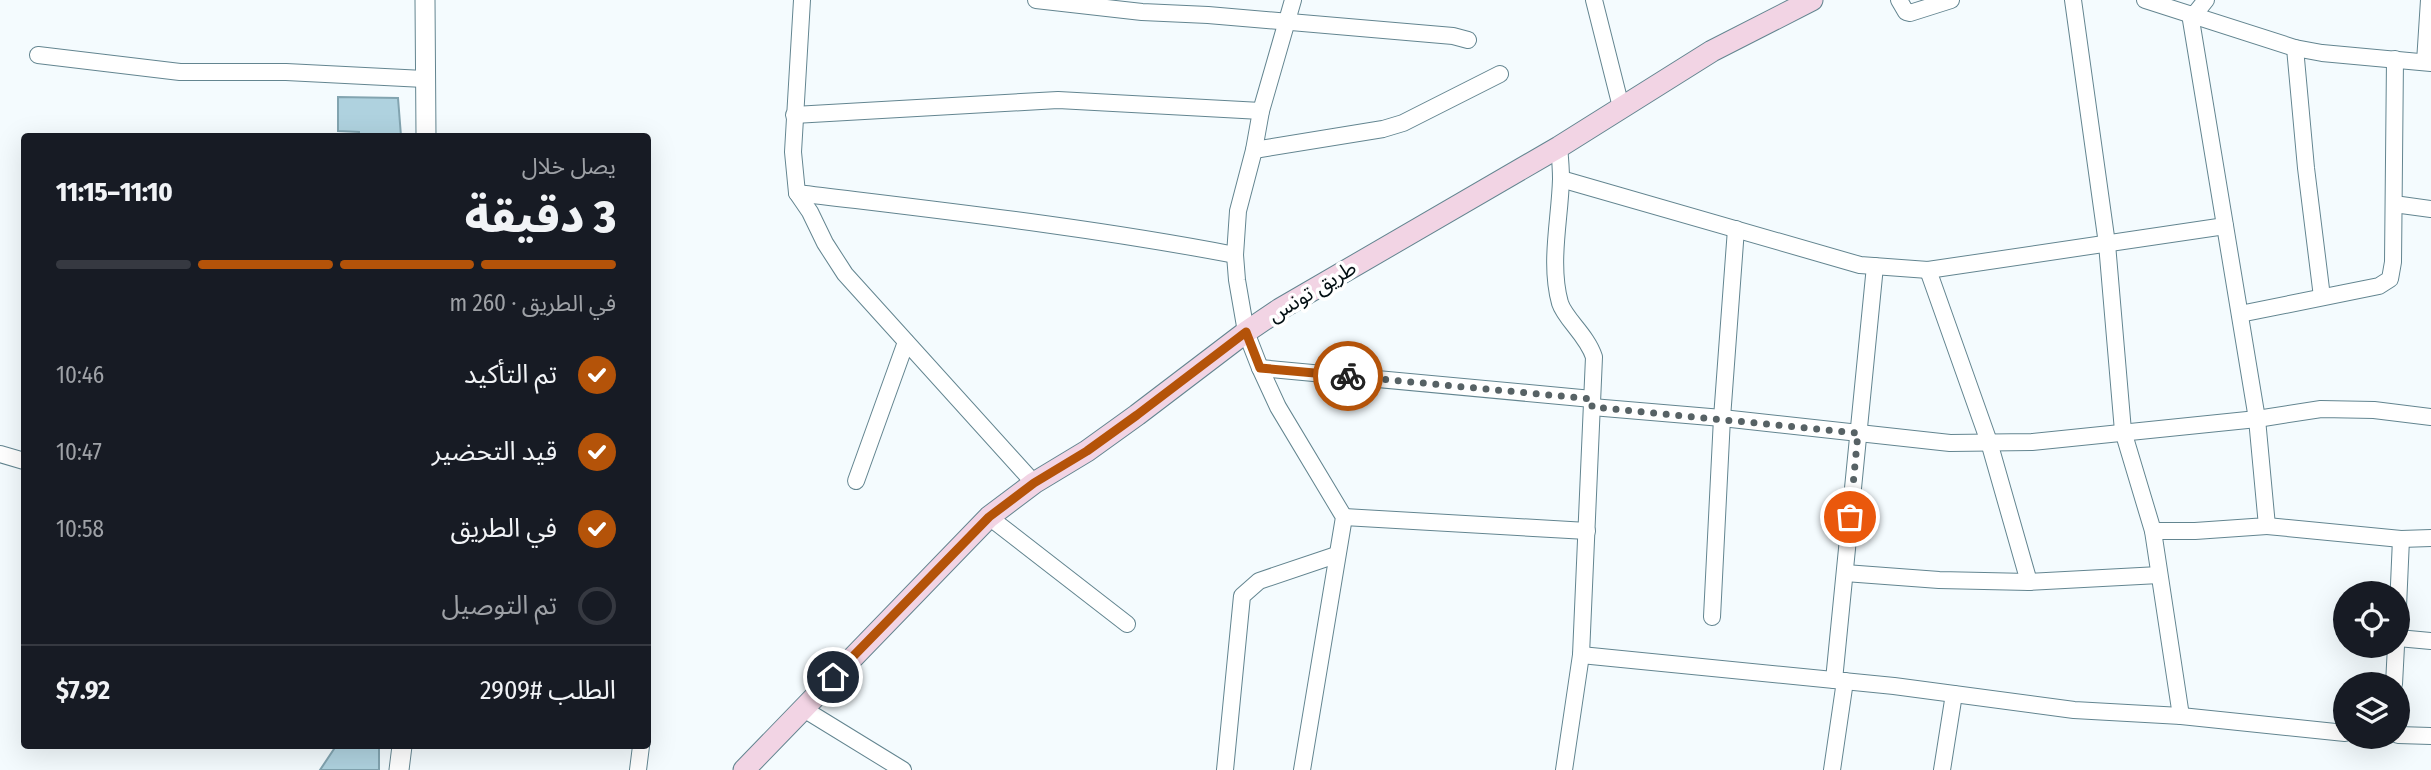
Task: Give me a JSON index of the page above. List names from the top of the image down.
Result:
{
  "streets": {
    "main road": ["طريق تونس"]
  },
  "page": {
    "heading": ["3 دقيقة", "يصل خلال", "11:10–11:15"],
    "panel": ["الطلب #2909", "$7.92"],
    "bar": "في الطريق · 260 m",
    "list": [
      ["تم التأكيد", "10:46"],
      ["قيد التحضير", "10:47"],
      ["في الطريق", "10:58"],
      "تم التوصيل"
    ]
  }
}
